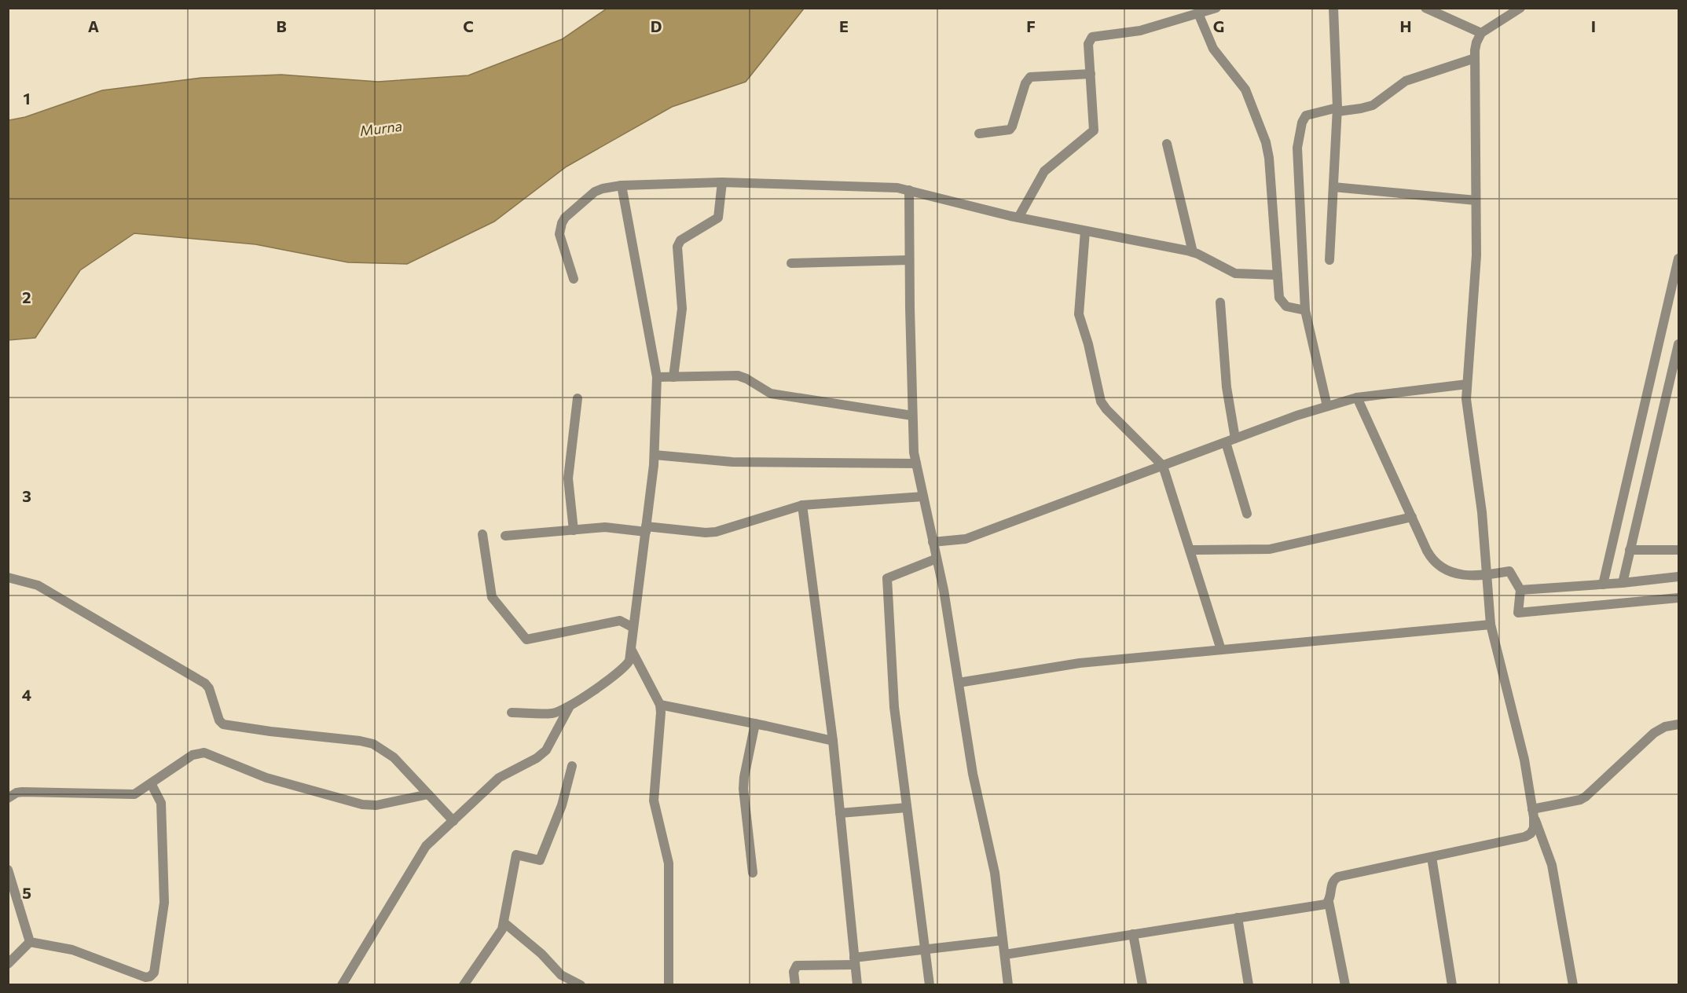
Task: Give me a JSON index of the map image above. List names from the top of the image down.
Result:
{
  "water": ["Murna"],
  "grid": {
    "columns": [
      "A",
      "B",
      "C",
      "D",
      "E",
      "F",
      "G",
      "H",
      "I"
    ],
    "rows": [
      "1",
      "2",
      "3",
      "4",
      "5"
    ]
  }
}
